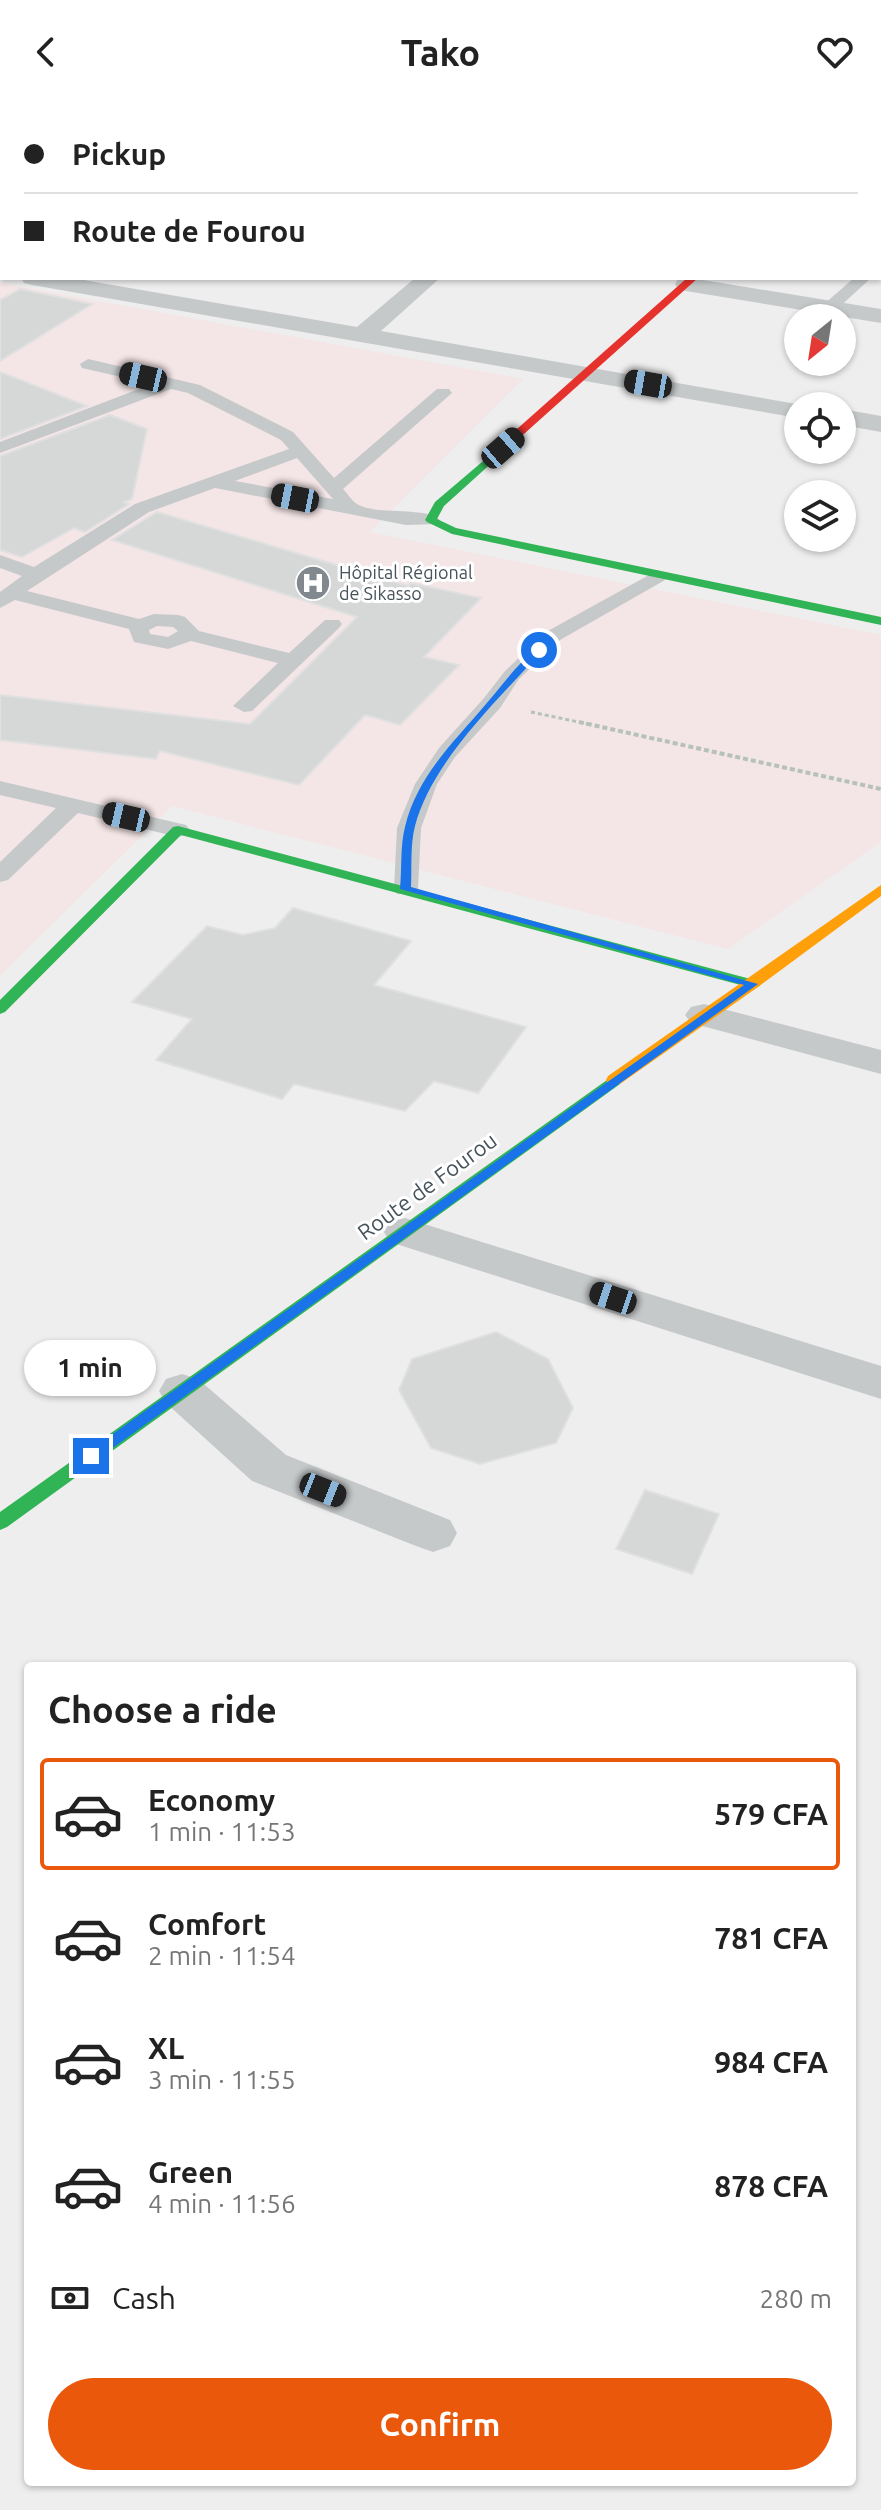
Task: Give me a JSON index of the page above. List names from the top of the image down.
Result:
{
  "streets": {
    "street": ["Route de Fourou"]
  },
  "places": {
    "hospital": ["Hôpital Régional de Sikasso"]
  },
  "north": "bottom left",
  "page": {
    "header": "Tako",
    "banner": ["Pickup", "Route de Fourou"],
    "bubble": "1 min",
    "heading": "Choose a ride",
    "list": [
      {
        "name": "Economy",
        "note": "1 min · 11:53",
        "value": "579 CFA"
      },
      {
        "name": "Comfort",
        "note": "2 min · 11:54",
        "value": "781 CFA"
      },
      {
        "name": "XL",
        "note": "3 min · 11:55",
        "value": "984 CFA"
      },
      {
        "name": "Green",
        "note": "4 min · 11:56",
        "value": "878 CFA"
      }
    ],
    "pay": ["Cash", "280 m"],
    "buttons": "Confirm"
  }
}
